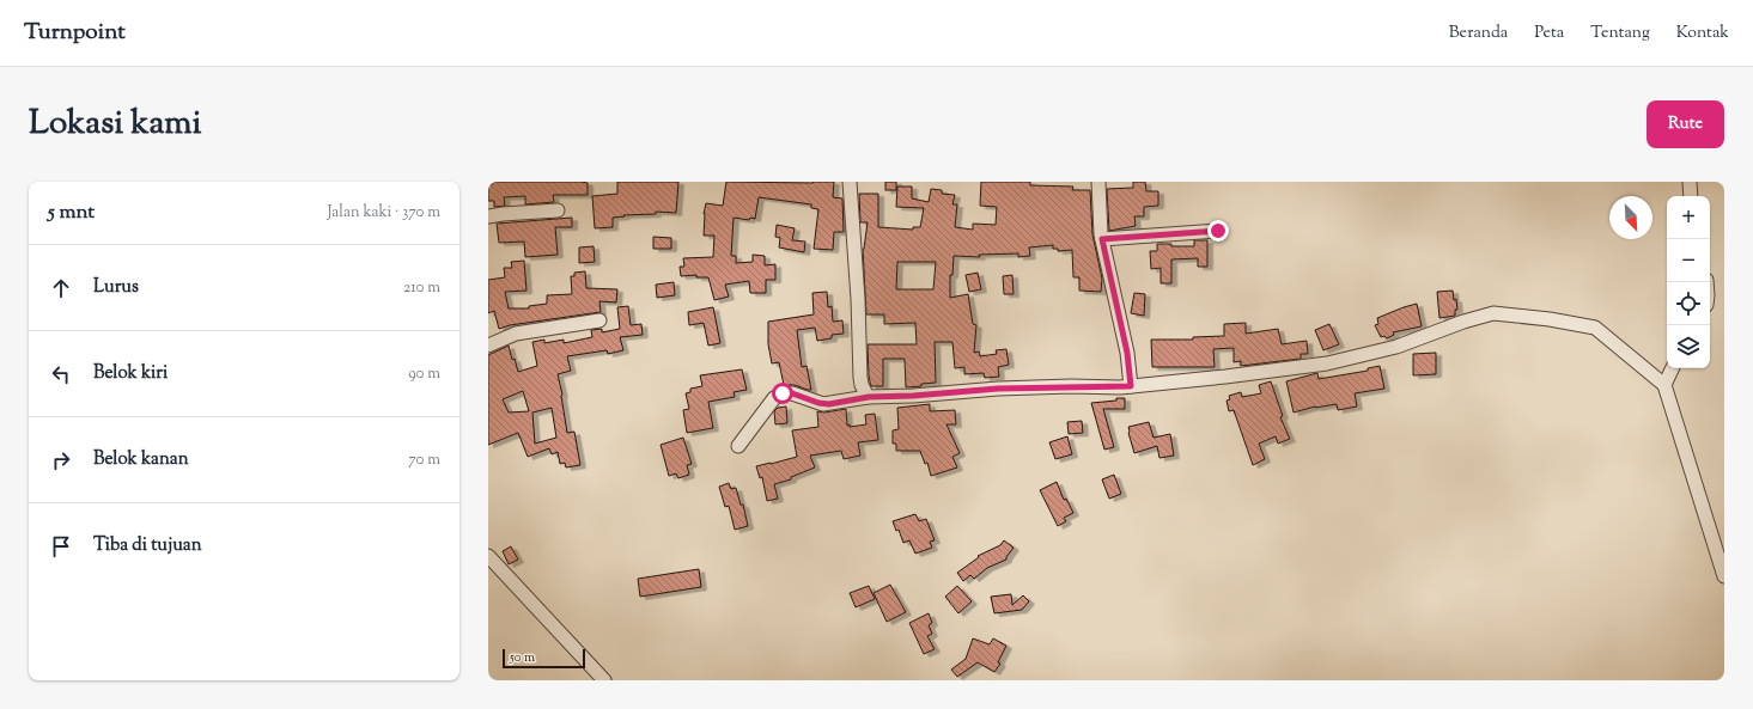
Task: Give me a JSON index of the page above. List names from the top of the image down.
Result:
{
  "scale_bar": "50 m",
  "north": "bottom right",
  "page": {
    "header": "Turnpoint",
    "nav": [
      "Beranda",
      "Peta",
      "Tentang",
      "Kontak"
    ],
    "title": "Lokasi kami",
    "buttons": "Rute",
    "heading": ["5 mnt", "Jalan kaki · 370 m"],
    "map_buttons": ["+", "−"],
    "list": [
      ["Lurus", "210 m"],
      ["Belok kiri", "90 m"],
      ["Belok kanan", "70 m"],
      "Tiba di tujuan"
    ],
    "scale": "50 m"
  }
}
